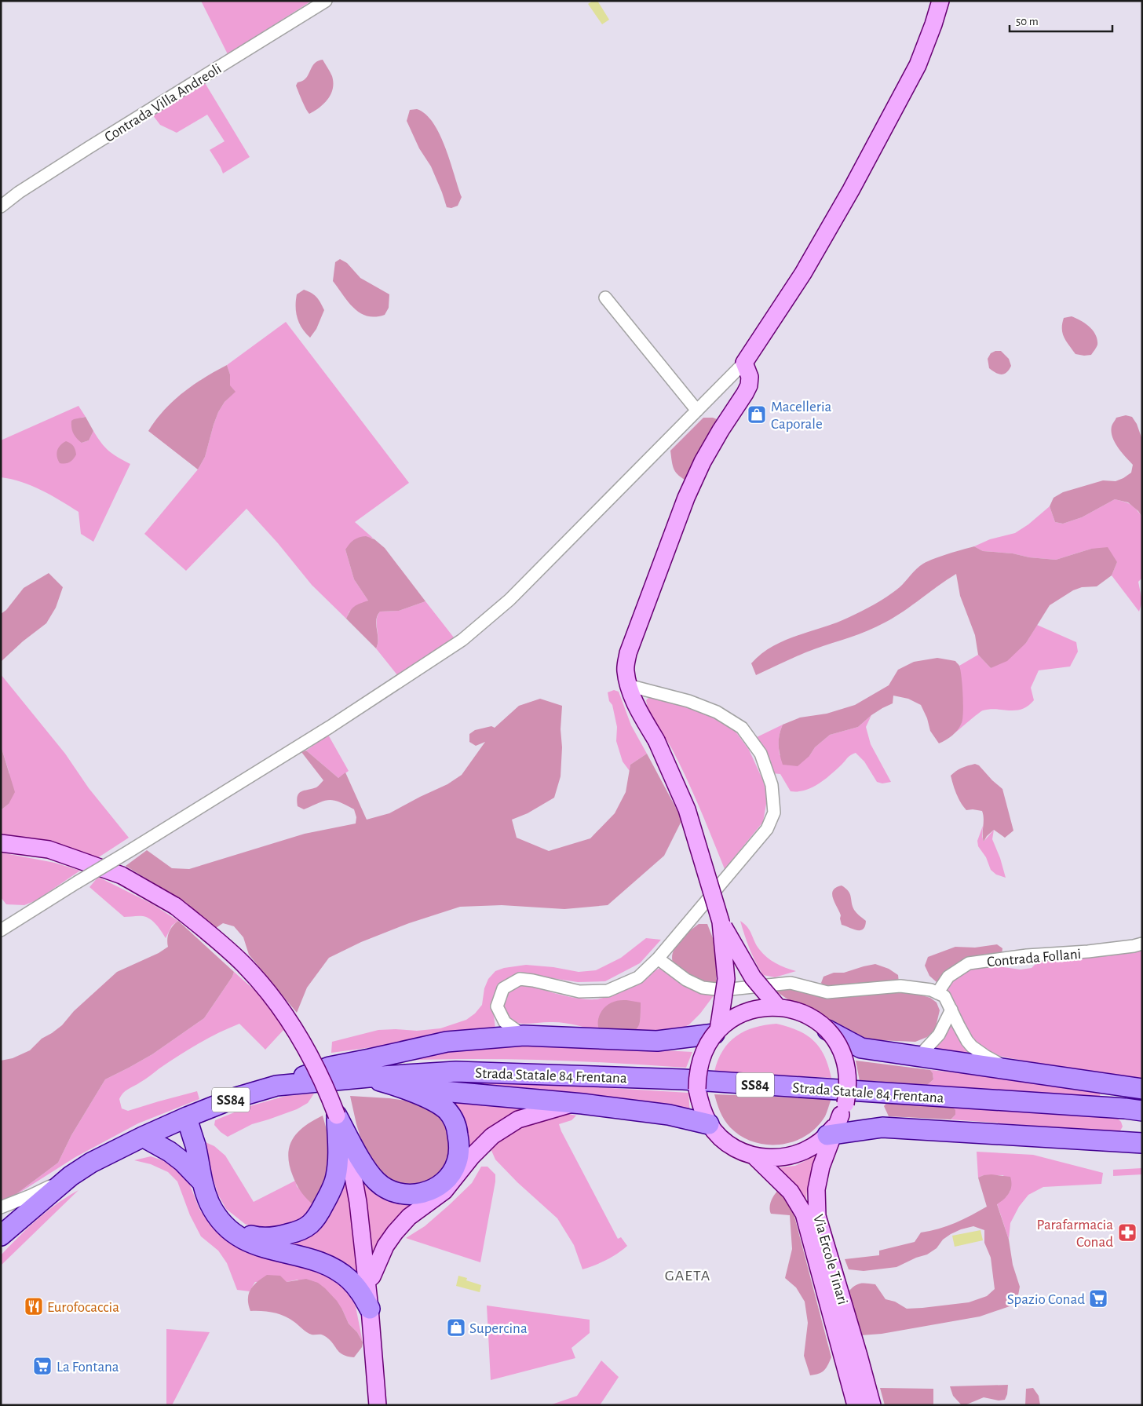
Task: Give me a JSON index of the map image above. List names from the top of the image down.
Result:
{
  "streets": {
    "main road": ["Strada Statale 84 Frentana", "SS84", "Via Ercole Tinari"],
    "street": ["Contrada Villa Andreoli", "Contrada Follani"]
  },
  "districts": ["GAETA"],
  "places": {
    "shop": ["Macelleria Caporale", "Supercina"],
    "pharmacy": ["Parafarmacia Conad"],
    "supermarket": ["Spazio Conad", "La Fontana"],
    "restaurant": ["Eurofocaccia"]
  },
  "scale_bar": "50 m"
}
